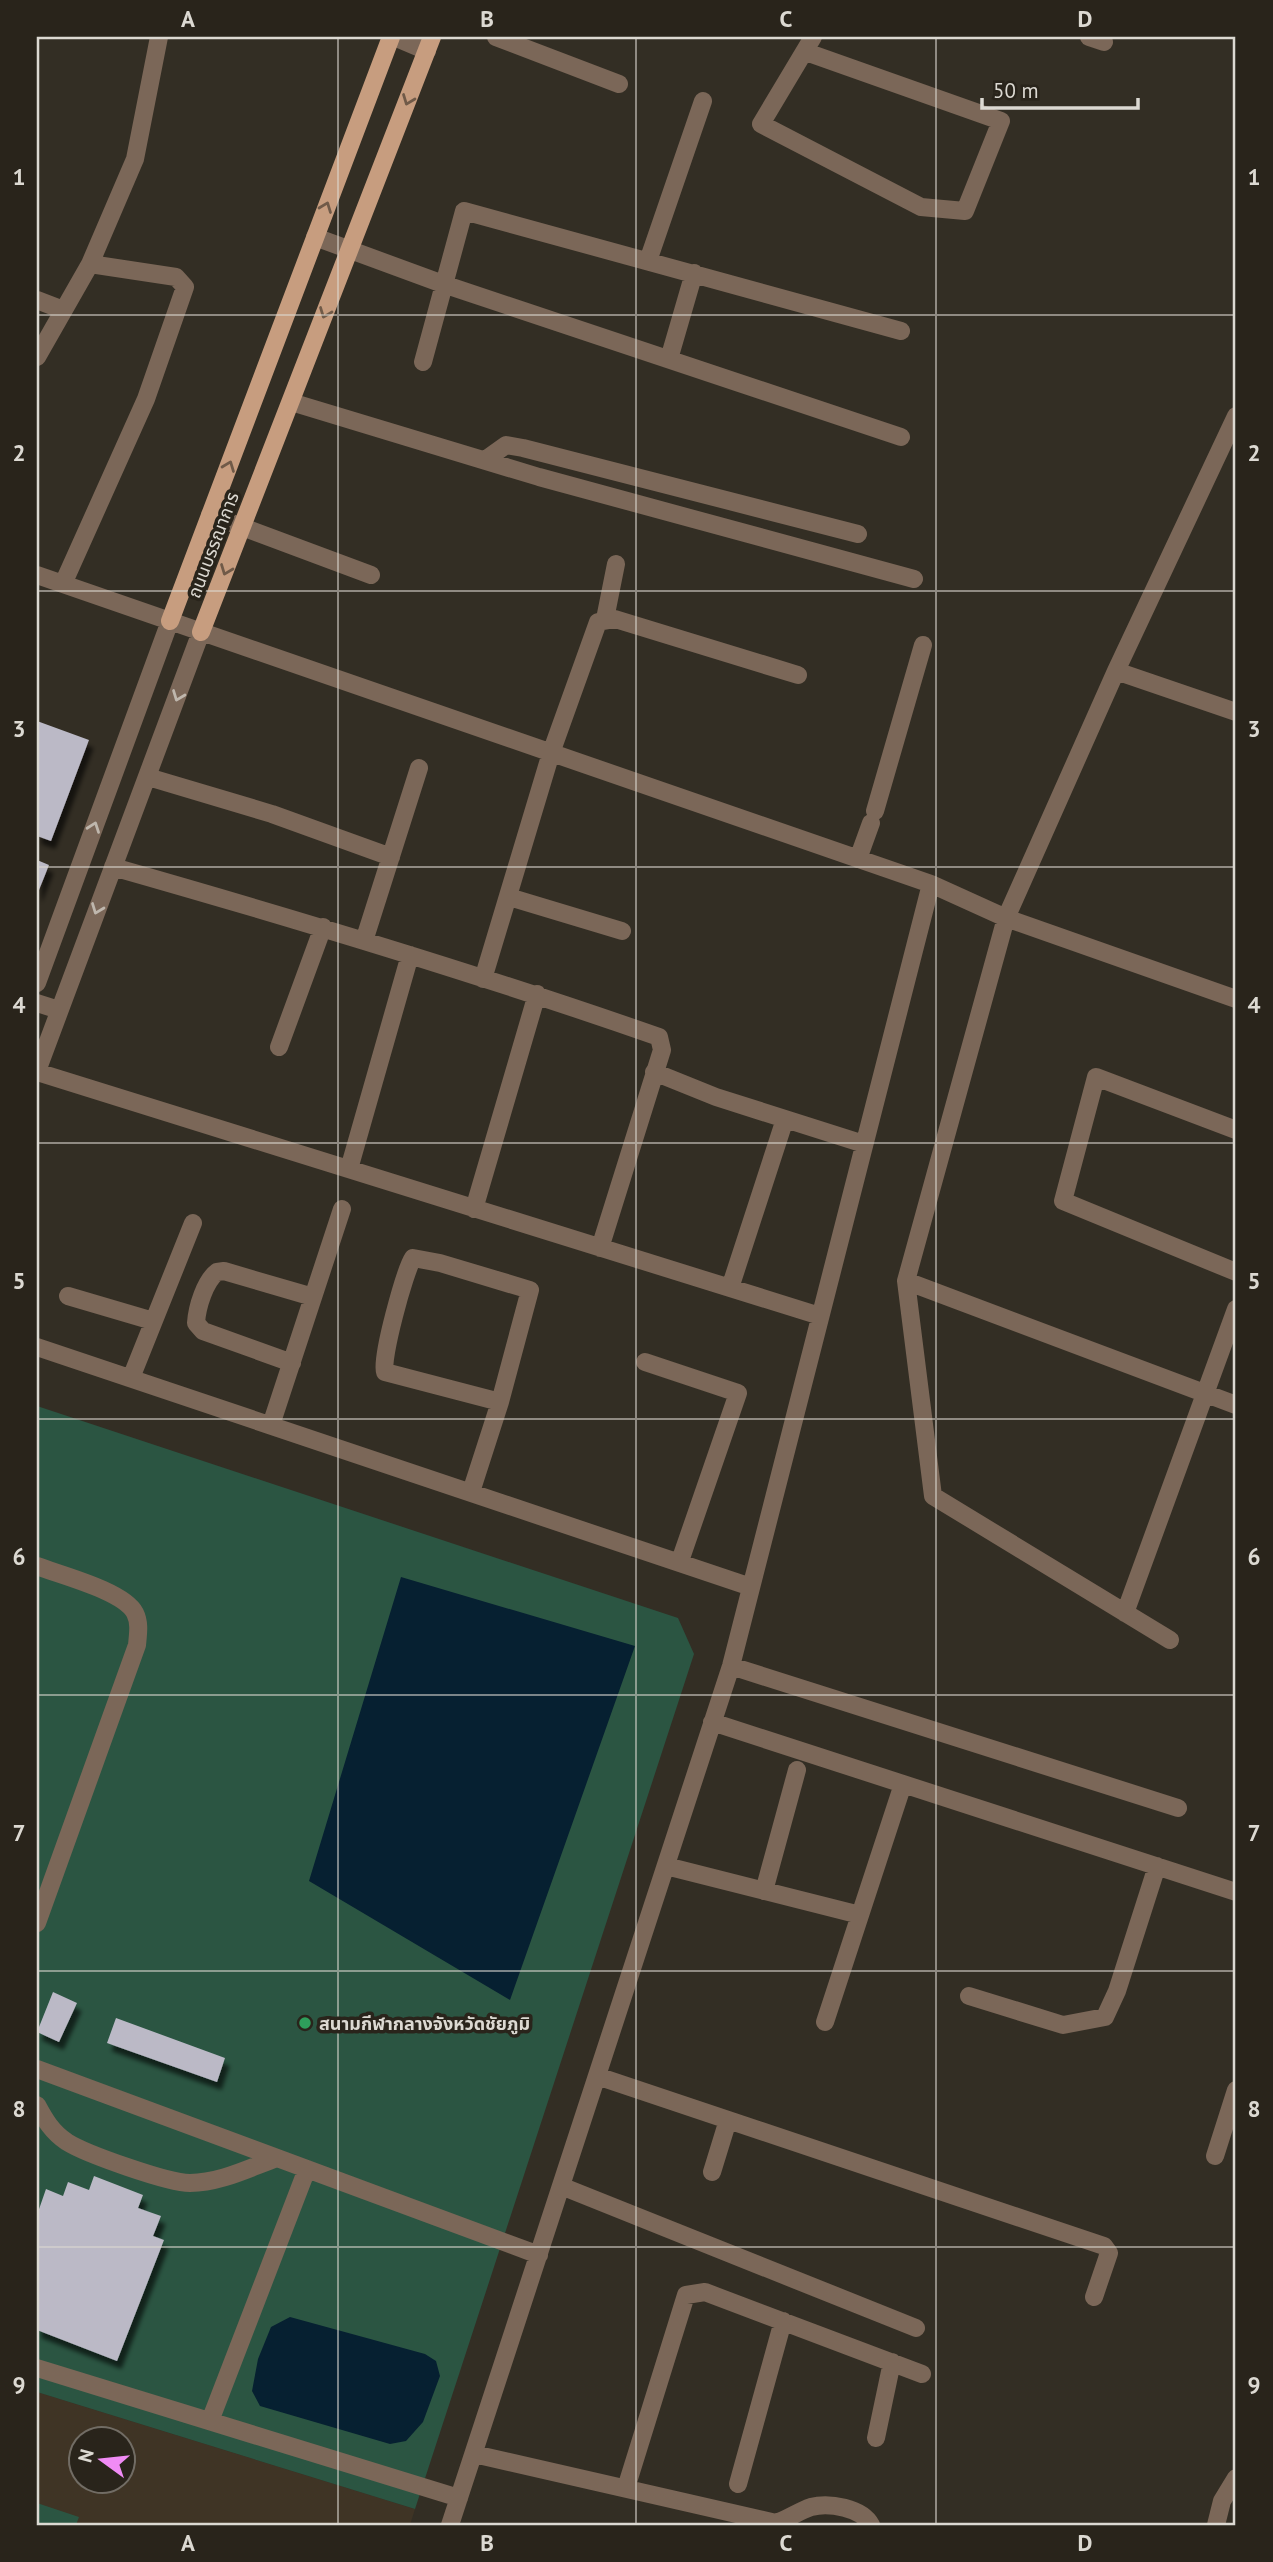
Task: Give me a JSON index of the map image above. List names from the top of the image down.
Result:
{
  "streets": {
    "main road": ["ถนนบรรณาการ"]
  },
  "places": ["สนามกีฬากลางจังหวัดชัยภูมิ"],
  "scale_bar": "50 m",
  "north": "left",
  "grid": {
    "columns": [
      "A",
      "B",
      "C",
      "D"
    ],
    "rows": [
      "1",
      "2",
      "3",
      "4",
      "5",
      "6",
      "7",
      "8",
      "9"
    ]
  }
}
